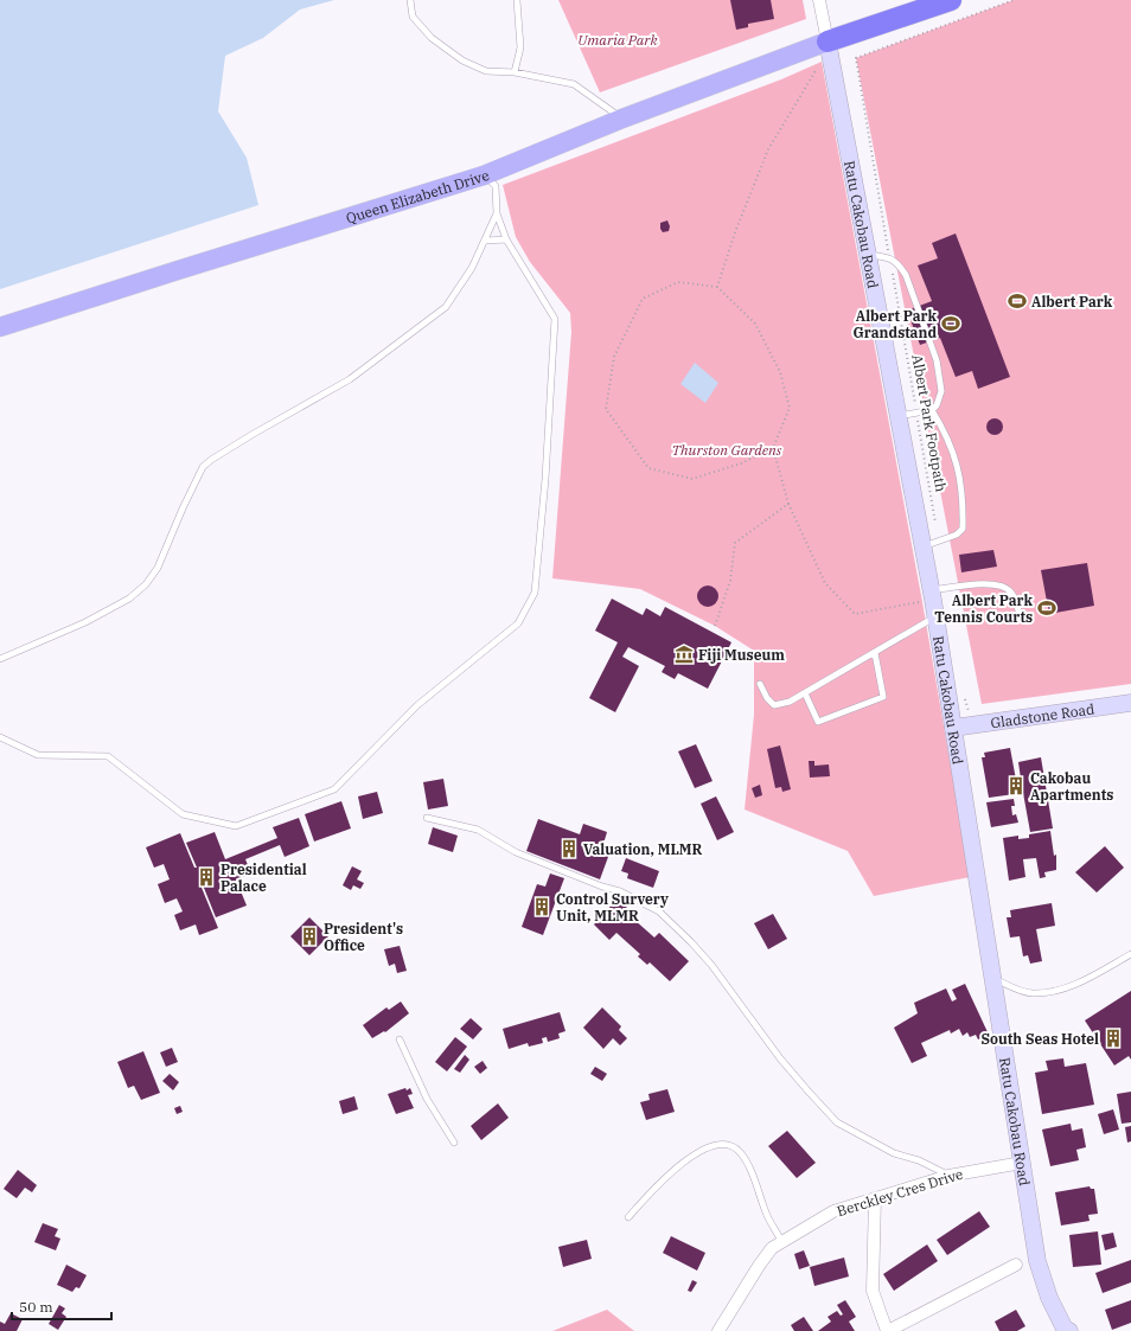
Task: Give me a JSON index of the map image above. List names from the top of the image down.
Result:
{
  "streets": {
    "main road": ["Queen Elizabeth Drive", "Ratu Cakobau Road", "Gladstone Road"],
    "street": ["Berckley Cres Drive"],
    "path": ["Albert Park Footpath"]
  },
  "crossings": [
    ["Queen Elizabeth Drive", "Ratu Cakobau Road"],
    ["Ratu Cakobau Road", "Albert Park Footpath"],
    ["Ratu Cakobau Road", "Gladstone Road"],
    ["Ratu Cakobau Road", "Berckley Cres Drive"]
  ],
  "parks": ["Umaria Park", "Thurston Gardens"],
  "places": {
    "sports": ["Albert Park", "Albert Park Grandstand", "Albert Park Tennis Courts"],
    "museum": ["Fiji Museum"],
    "building": [
      "Cakobau Apartments",
      "Valuation, MLMR",
      "Presidential Palace",
      "Control Survery Unit, MLMR",
      "President's Office",
      "South Seas Hotel"
    ]
  },
  "scale_bar": "50 m"
}
